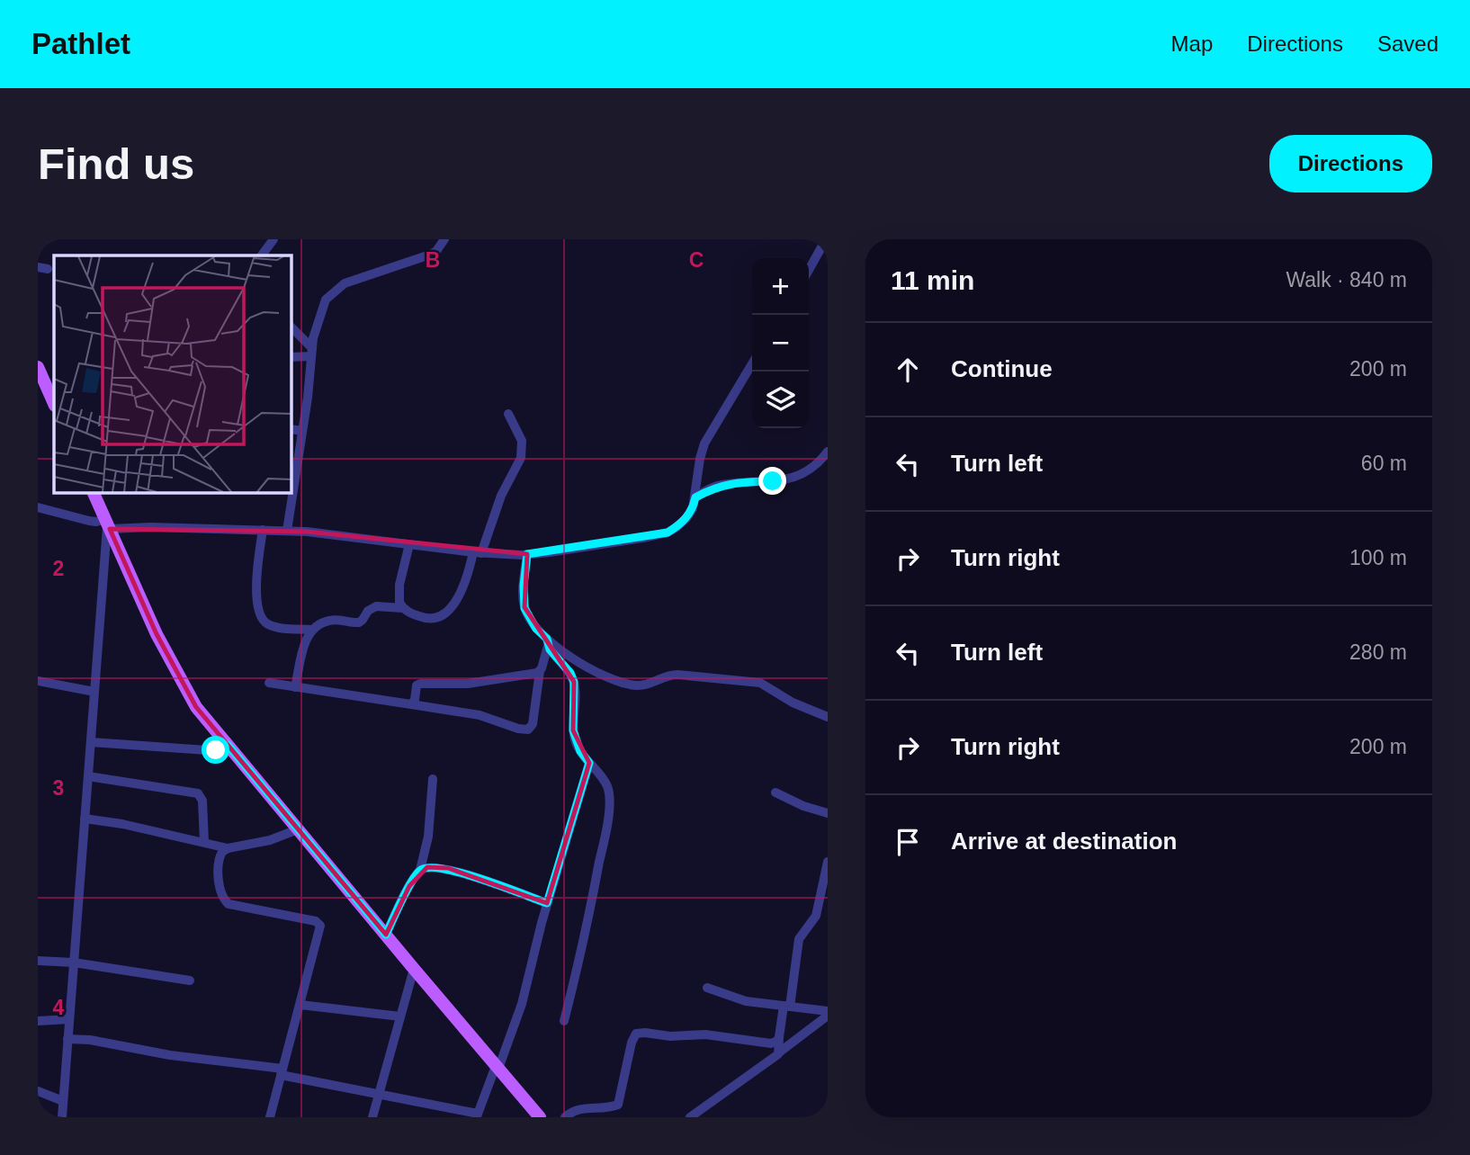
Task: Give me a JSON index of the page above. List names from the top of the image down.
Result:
{
  "page": {
    "header": "Pathlet",
    "nav": ["Map", "Directions", "Saved"],
    "buttons": "Directions",
    "title": "Find us",
    "heading": ["11 min", "Walk · 840 m"],
    "map_buttons": ["+", "−"],
    "list": [
      ["Continue", "200 m"],
      ["Turn left", "60 m"],
      ["Turn right", "100 m"],
      ["Turn left", "280 m"],
      ["Turn right", "200 m"],
      "Arrive at destination"
    ]
  },
  "grid": {
    "columns": ["B", "C"],
    "rows": ["2", "3", "4"]
  }
}
